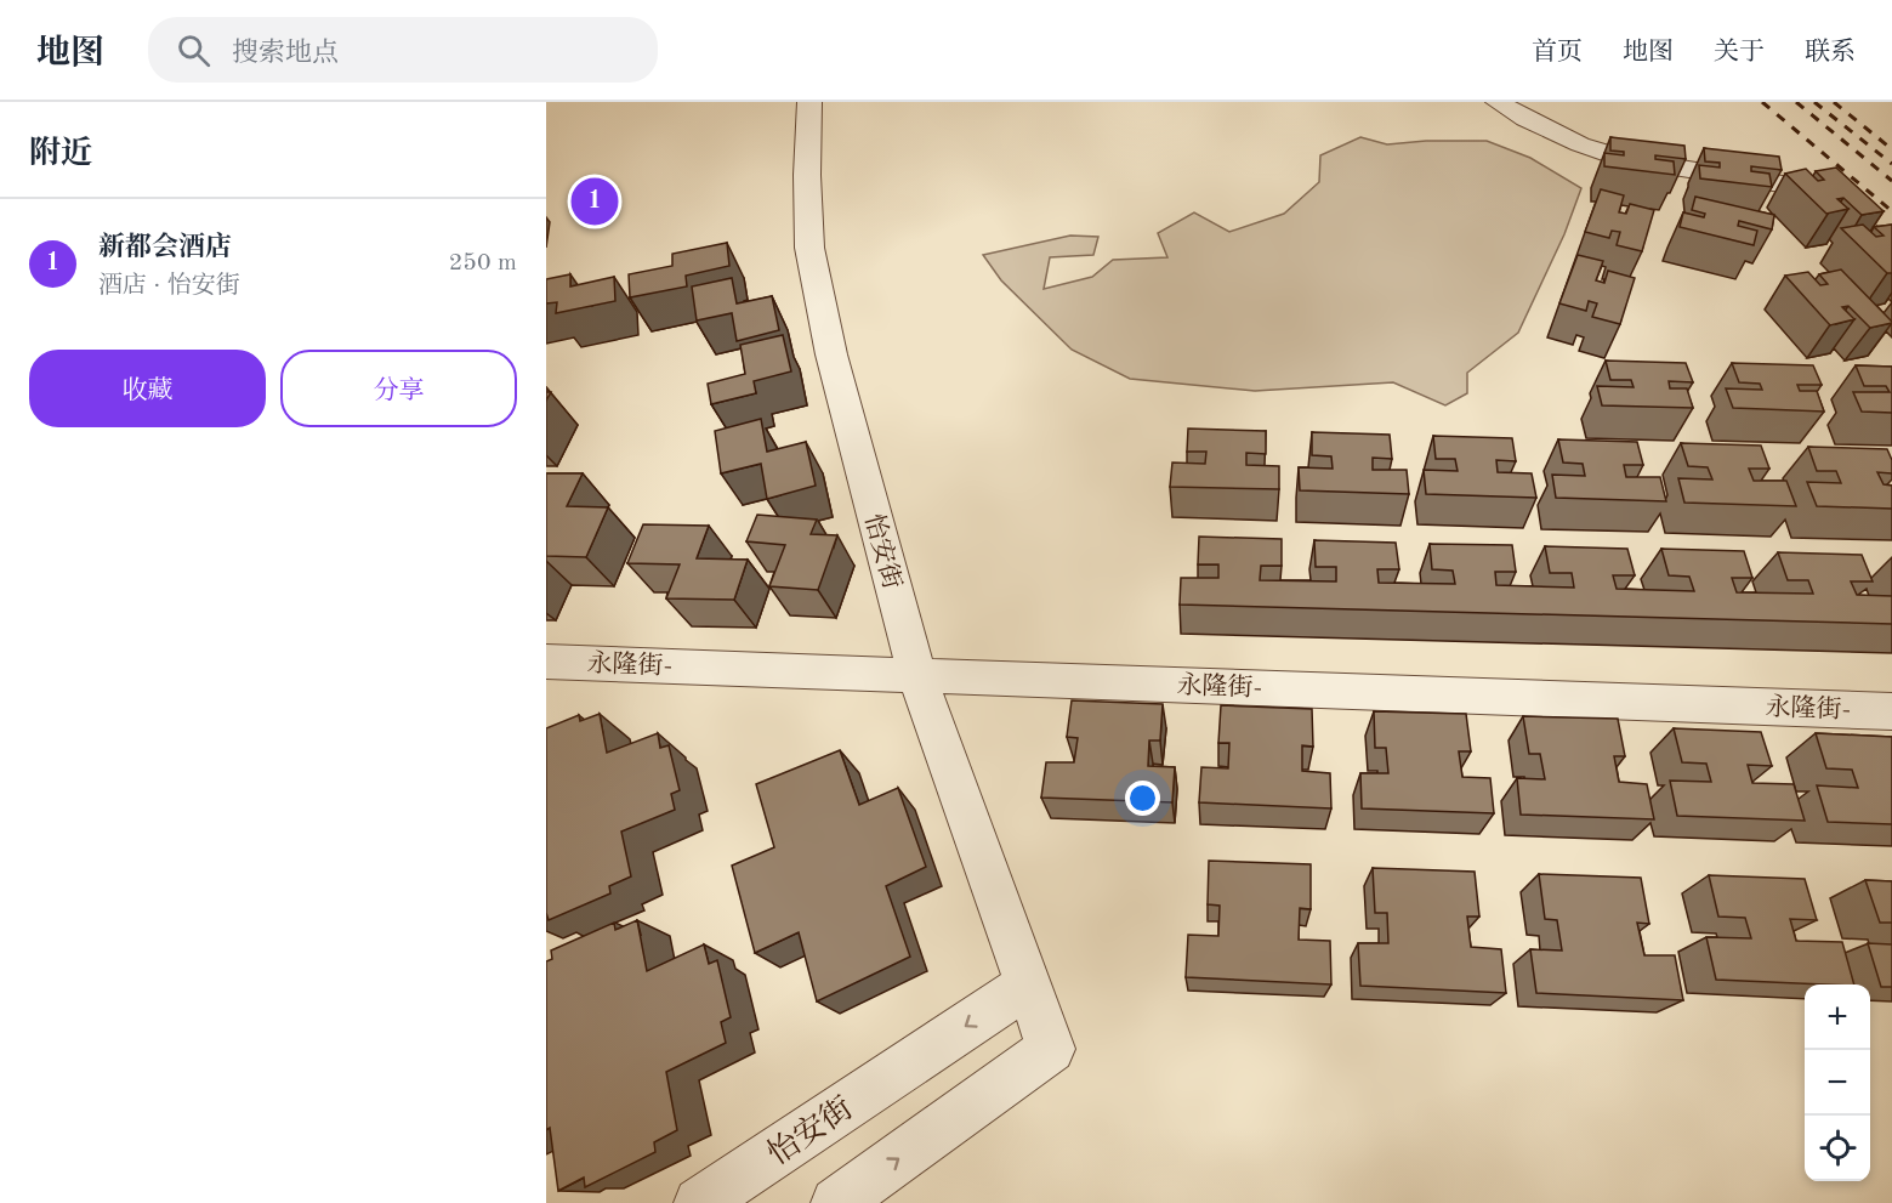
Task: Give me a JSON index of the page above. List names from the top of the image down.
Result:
{
  "streets": {
    "street": ["怡安街", "永隆街-"]
  },
  "crossings": [
    ["怡安街", "永隆街-"]
  ],
  "page": {
    "header": "地图",
    "search": "搜索地点",
    "nav": [
      "首页",
      "地图",
      "关于",
      "联系"
    ],
    "heading": "附近",
    "pins": "1",
    "list": [
      {
        "mark": "1",
        "name": "新都会酒店",
        "note": "酒店 · 怡安街",
        "value": "250 m"
      }
    ],
    "buttons": ["收藏", "分享"],
    "map_buttons": ["+", "−"]
  }
}
